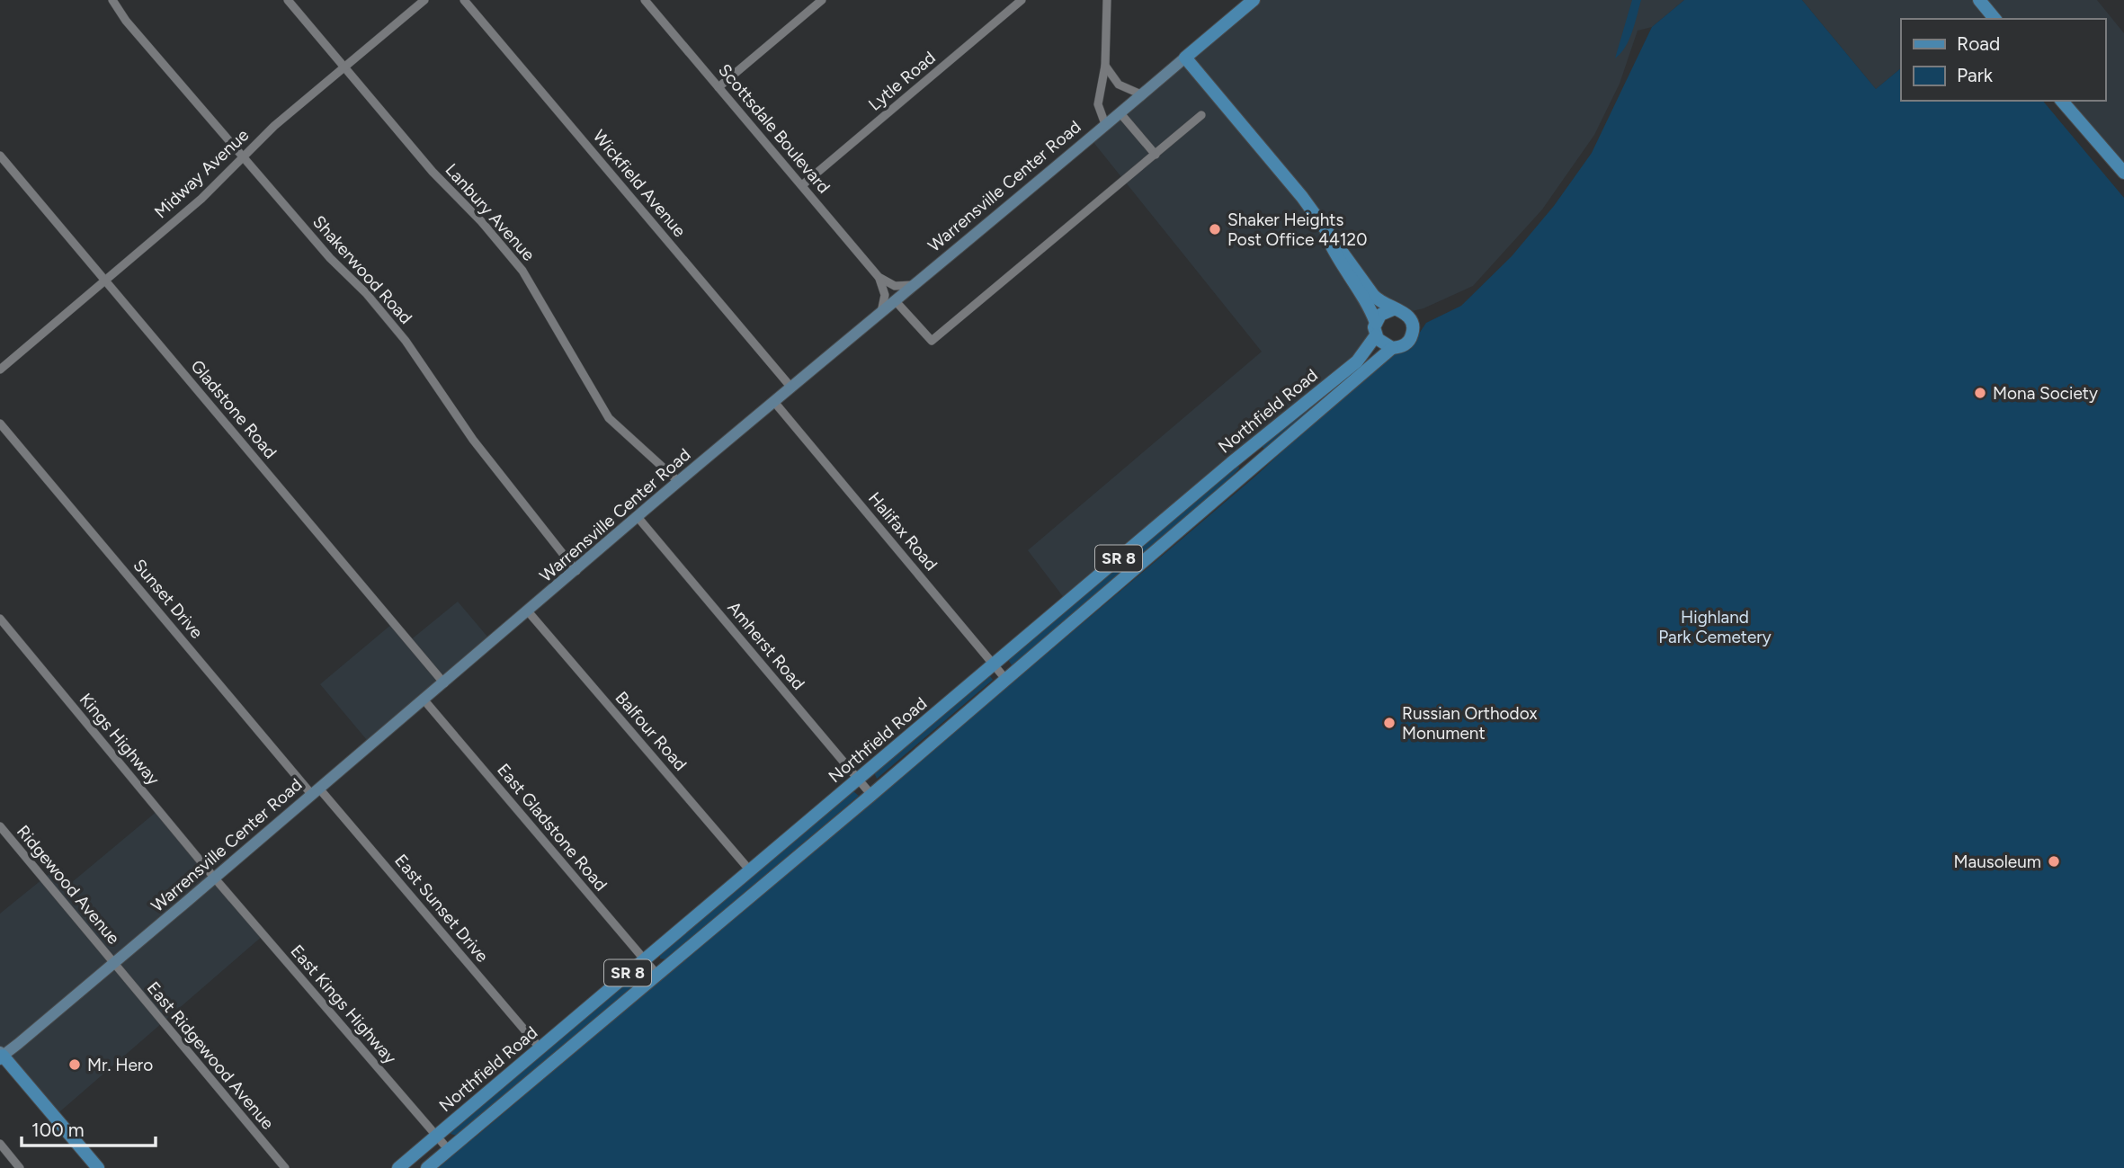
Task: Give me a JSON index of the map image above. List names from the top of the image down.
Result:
{
  "streets": {
    "main road": ["Warrensville Center Road", "Northfield Road", "SR 8"],
    "street": [
      "Lytle Road",
      "Scottsdale Boulevard",
      "Midway Avenue",
      "Wickfield Avenue",
      "Lanbury Avenue",
      "Shakerwood Road",
      "Gladstone Road",
      "Halifax Road",
      "Sunset Drive",
      "Amherst Road",
      "Balfour Road",
      "Kings Highway",
      "East Gladstone Road",
      "Ridgewood Avenue",
      "East Sunset Drive",
      "East Kings Highway",
      "East Ridgewood Avenue"
    ]
  },
  "crossings": [
    ["Lytle Road", "Scottsdale Boulevard"],
    ["Midway Avenue", "Lanbury Avenue"],
    ["Midway Avenue", "Shakerwood Road"],
    ["Midway Avenue", "Gladstone Road"],
    ["Wickfield Avenue", "Warrensville Center Road"],
    ["Warrensville Center Road", "Lanbury Avenue"],
    ["Warrensville Center Road", "Shakerwood Road"],
    ["Warrensville Center Road", "Gladstone Road"],
    ["Warrensville Center Road", "Halifax Road"],
    ["Warrensville Center Road", "SR 8"],
    ["Warrensville Center Road", "Sunset Drive"],
    ["Warrensville Center Road", "Amherst Road"],
    ["Warrensville Center Road", "Balfour Road"],
    ["Warrensville Center Road", "Kings Highway"],
    ["Warrensville Center Road", "East Gladstone Road"],
    ["Warrensville Center Road", "Ridgewood Avenue"],
    ["Warrensville Center Road", "East Sunset Drive"],
    ["Warrensville Center Road", "East Kings Highway"],
    ["Warrensville Center Road", "East Ridgewood Avenue"],
    ["Northfield Road", "Halifax Road"],
    ["Northfield Road", "SR 8"],
    ["Northfield Road", "Amherst Road"],
    ["Northfield Road", "Balfour Road"],
    ["Northfield Road", "East Gladstone Road"],
    ["Northfield Road", "East Sunset Drive"],
    ["Northfield Road", "East Kings Highway"],
    ["Sunset Drive", "East Sunset Drive"],
    ["Kings Highway", "East Kings Highway"],
    ["Ridgewood Avenue", "East Ridgewood Avenue"]
  ],
  "parks": ["Highland Park Cemetery"],
  "places": [
    "Shaker Heights Post Office 44120",
    "Mona Society",
    "Russian Orthodox Monument",
    "Mausoleum",
    "Mr. Hero"
  ],
  "legend": ["Road", "Park"],
  "scale_bar": "100 m"
}
